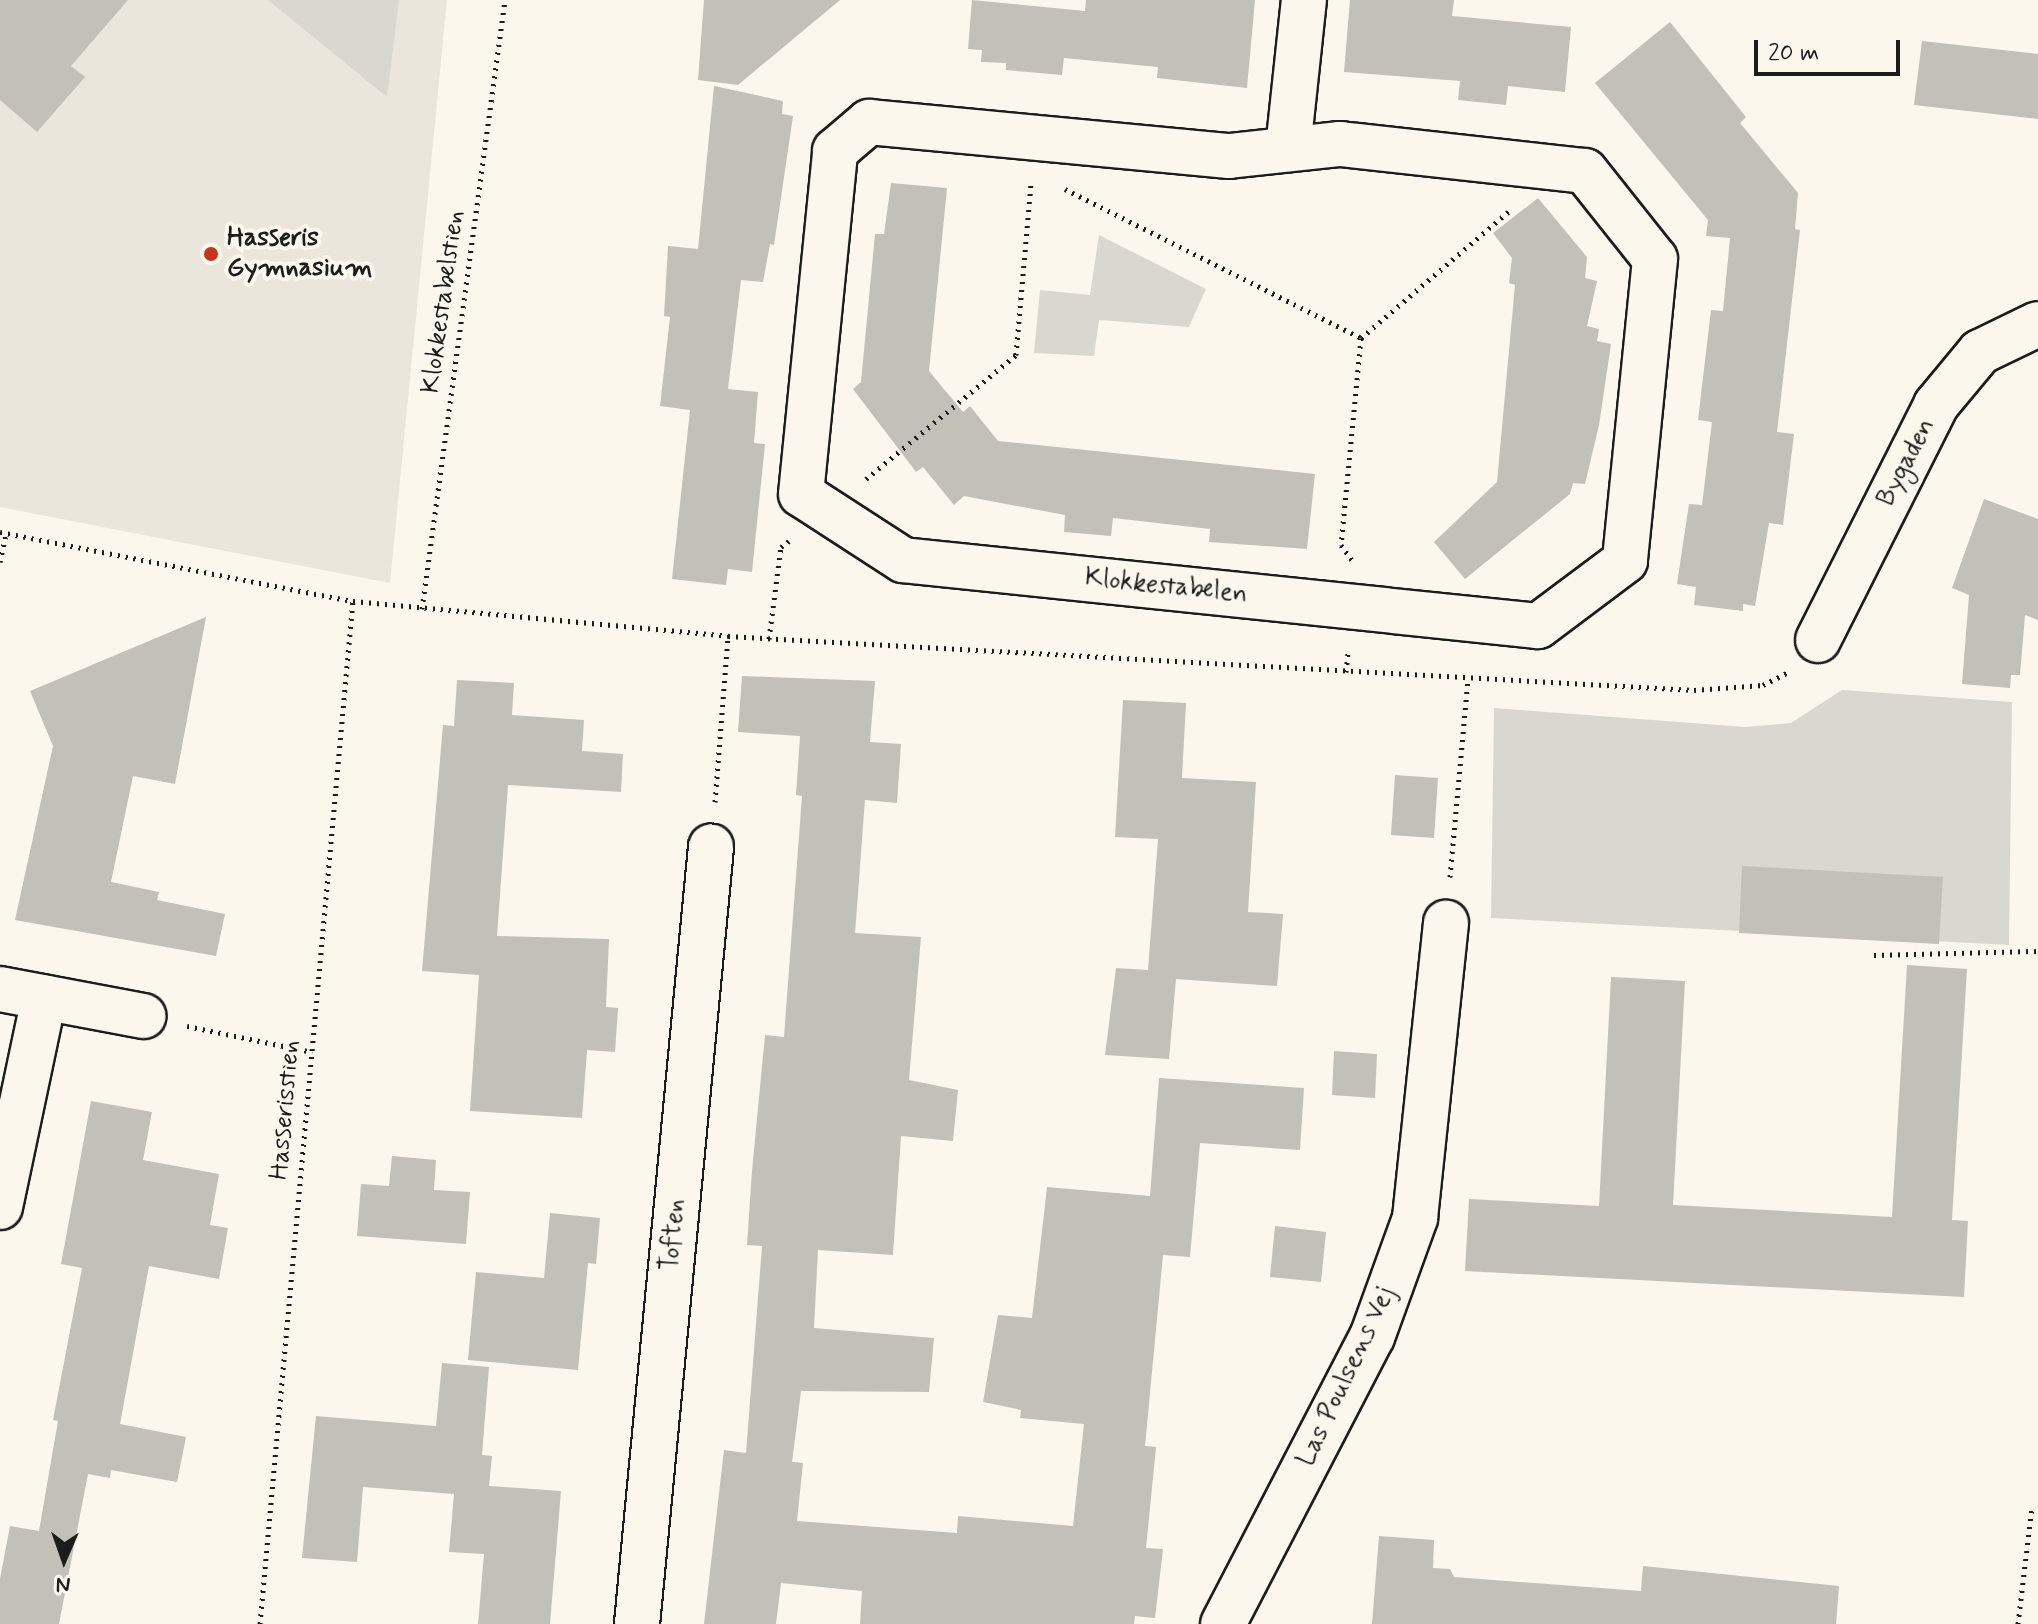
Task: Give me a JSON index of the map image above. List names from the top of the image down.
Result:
{
  "streets": {
    "street": [
      "Bygaden",
      "Klokkestabelen",
      "Toften",
      "Las Poulsens Vej"
    ],
    "path": ["Klokkestabelstien", "Hasserisstien"]
  },
  "places": ["Hasseris Gymnasium"],
  "scale_bar": "20 m",
  "north": "bottom"
}
